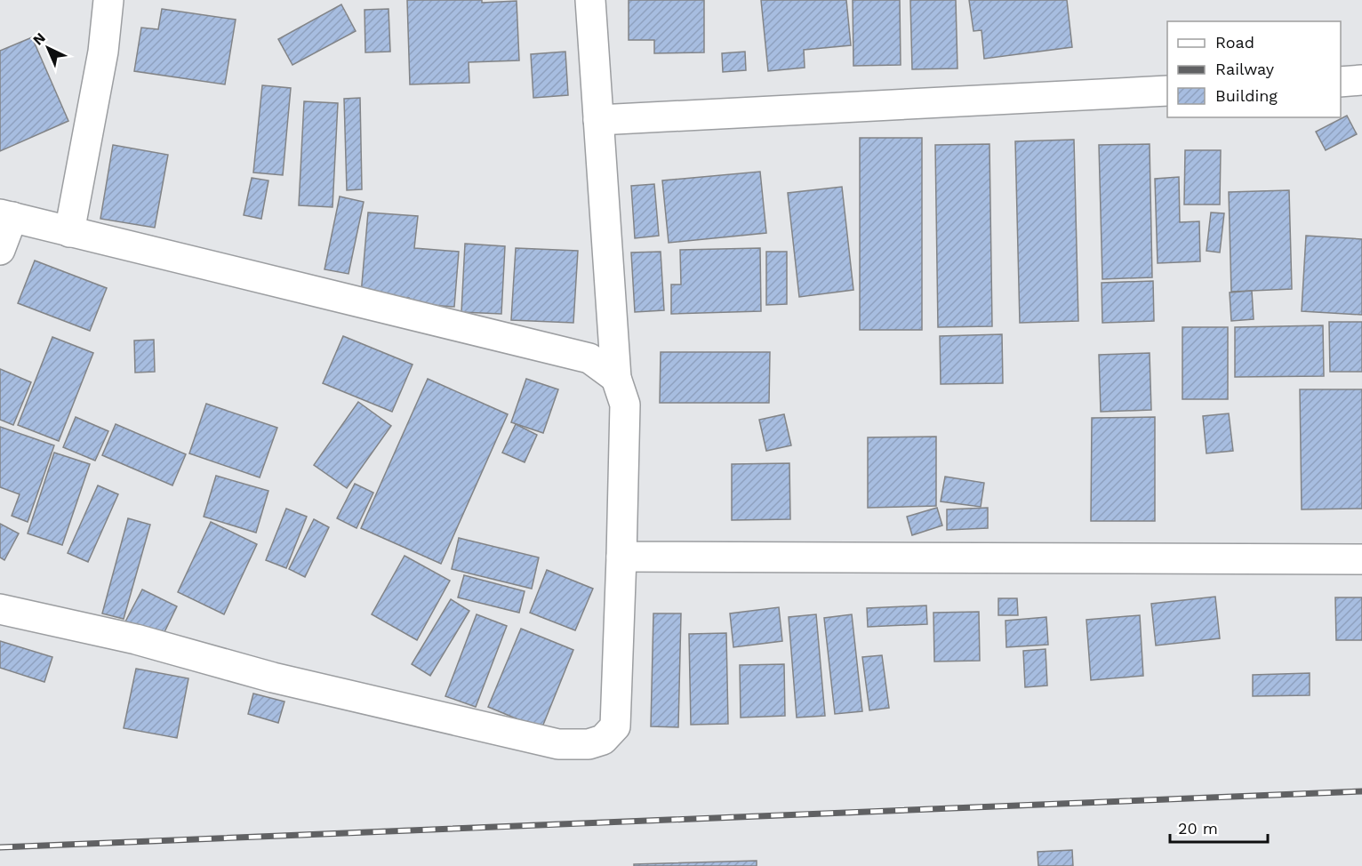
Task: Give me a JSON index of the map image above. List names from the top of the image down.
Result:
{
  "legend": ["Road", "Railway", "Building"],
  "scale_bar": "20 m",
  "north": "top left"
}
